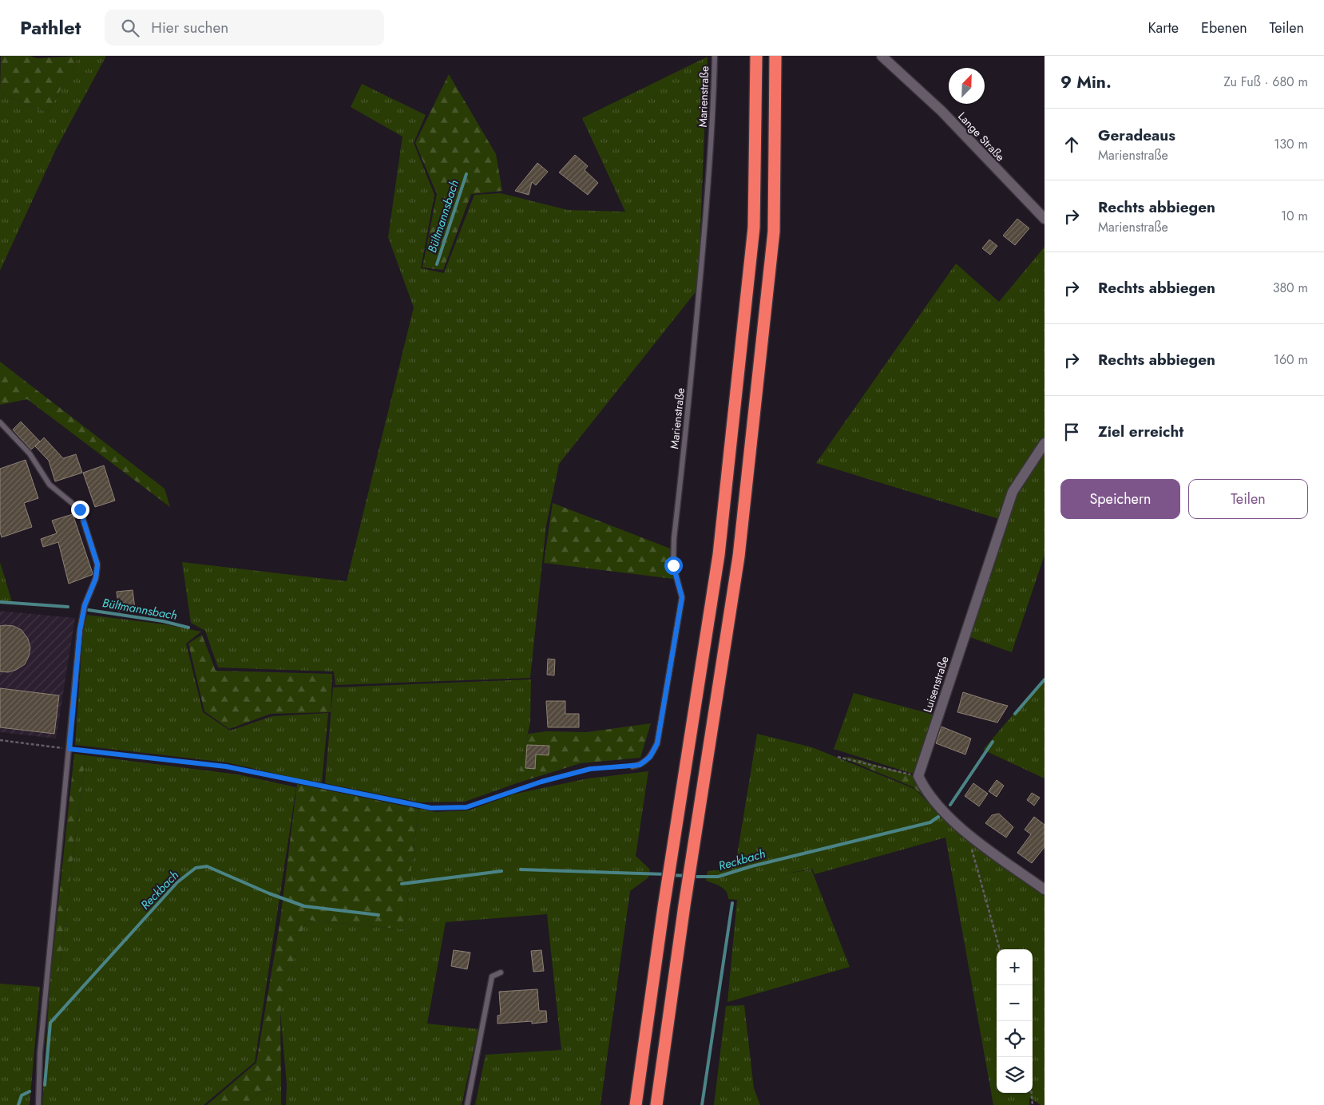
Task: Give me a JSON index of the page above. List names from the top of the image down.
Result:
{
  "streets": {
    "street": ["Lange Straße", "Luisenstraße"],
    "lane": ["Marienstraße"]
  },
  "water": ["Bültmannsbach", "Reckbach"],
  "north": "top right",
  "page": {
    "header": "Pathlet",
    "search": "Hier suchen",
    "nav": ["Karte", "Ebenen", "Teilen"],
    "heading": ["9 Min.", "Zu Fuß · 680 m"],
    "list": [
      ["Geradeaus", "Marienstraße", "130 m"],
      ["Rechts abbiegen", "Marienstraße", "10 m"],
      ["Rechts abbiegen", "380 m"],
      ["Rechts abbiegen", "160 m"],
      "Ziel erreicht"
    ],
    "buttons": ["Speichern", "Teilen"],
    "map_buttons": ["+", "−"]
  }
}
